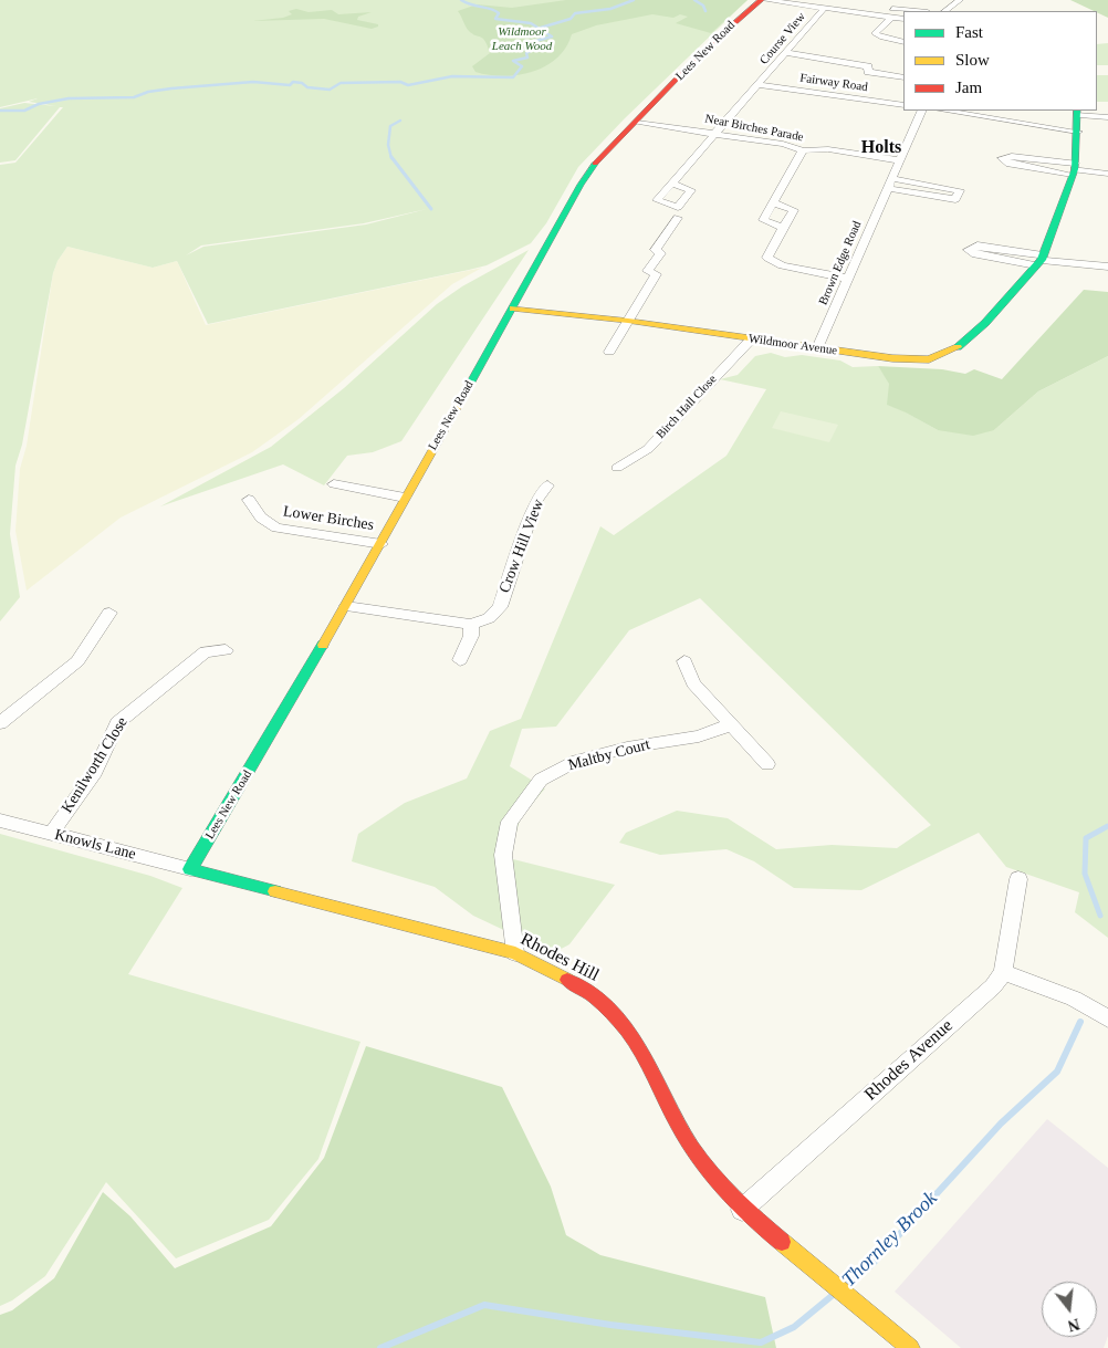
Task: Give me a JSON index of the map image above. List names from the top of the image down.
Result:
{
  "streets": {
    "street": [
      "Course View",
      "Lees New Road",
      "Fairway Road",
      "Near Birches Parade",
      "Brown Edge Road",
      "Wildmoor Avenue",
      "Birch Hall Close",
      "Lower Birches",
      "Crow Hill View",
      "Maltby Court",
      "Kenilworth Close",
      "Knowls Lane",
      "Rhodes Hill",
      "Rhodes Avenue"
    ]
  },
  "crossings": [
    ["Course View", "Fairway Road"],
    ["Course View", "Near Birches Parade"],
    ["Lees New Road", "Near Birches Parade"],
    ["Lees New Road", "Wildmoor Avenue"],
    ["Lees New Road", "Lower Birches"],
    ["Lees New Road", "Knowls Lane"],
    ["Lees New Road", "Rhodes Hill"],
    ["Near Birches Parade", "Brown Edge Road"],
    ["Brown Edge Road", "Wildmoor Avenue"],
    ["Wildmoor Avenue", "Birch Hall Close"],
    ["Maltby Court", "Rhodes Hill"],
    ["Kenilworth Close", "Knowls Lane"],
    ["Knowls Lane", "Rhodes Hill"],
    ["Rhodes Hill", "Rhodes Avenue"]
  ],
  "districts": ["Holts"],
  "water": ["Thornley Brook"],
  "parks": ["Wildmoor Leach Wood"],
  "legend": ["Fast", "Slow", "Jam"],
  "north": "bottom"
}
